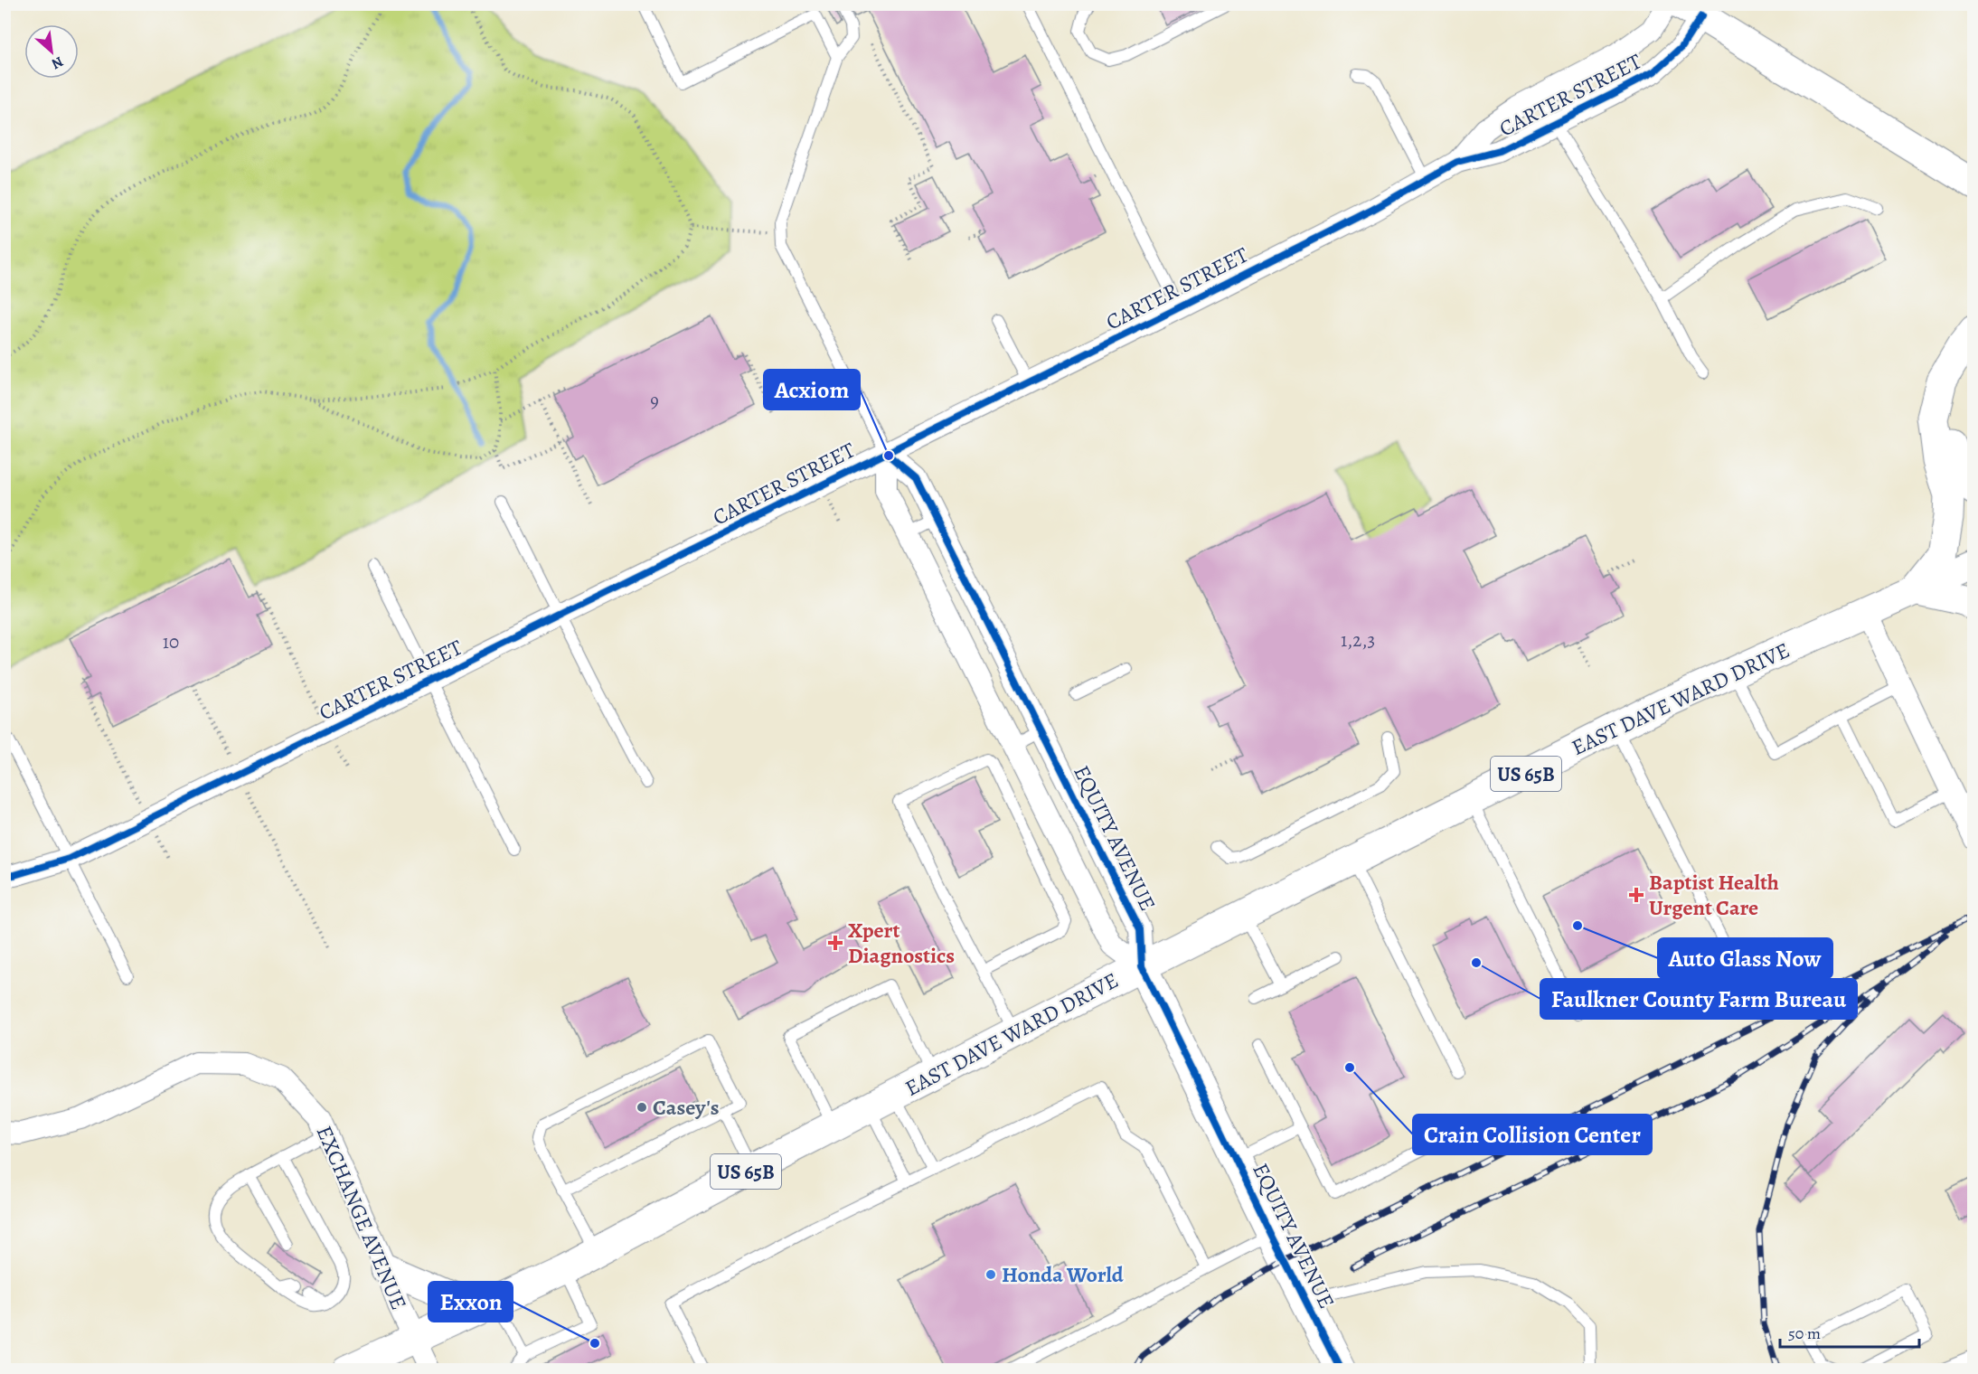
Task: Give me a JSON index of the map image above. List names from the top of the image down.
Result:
{
  "streets": {
    "main road": ["EAST DAVE WARD DRIVE", "US 65B", "EQUITY AVENUE"],
    "street": ["CARTER STREET", "EXCHANGE AVENUE"]
  },
  "crossings": [
    ["CARTER STREET", "EQUITY AVENUE"],
    ["EAST DAVE WARD DRIVE", "US 65B"],
    ["EAST DAVE WARD DRIVE", "EQUITY AVENUE"],
    ["EAST DAVE WARD DRIVE", "EXCHANGE AVENUE"]
  ],
  "places": {
    "other": [
      "Acxiom",
      "Auto Glass Now",
      "Faulkner County Farm Bureau",
      "Crain Collision Center",
      "Casey's",
      "Honda World",
      "Exxon"
    ],
    "health": ["Baptist Health Urgent Care", "Xpert Diagnostics"]
  },
  "house_numbers": ["9", "1,2,3", "10"],
  "scale_bar": "50 m",
  "north": "bottom right"
}
